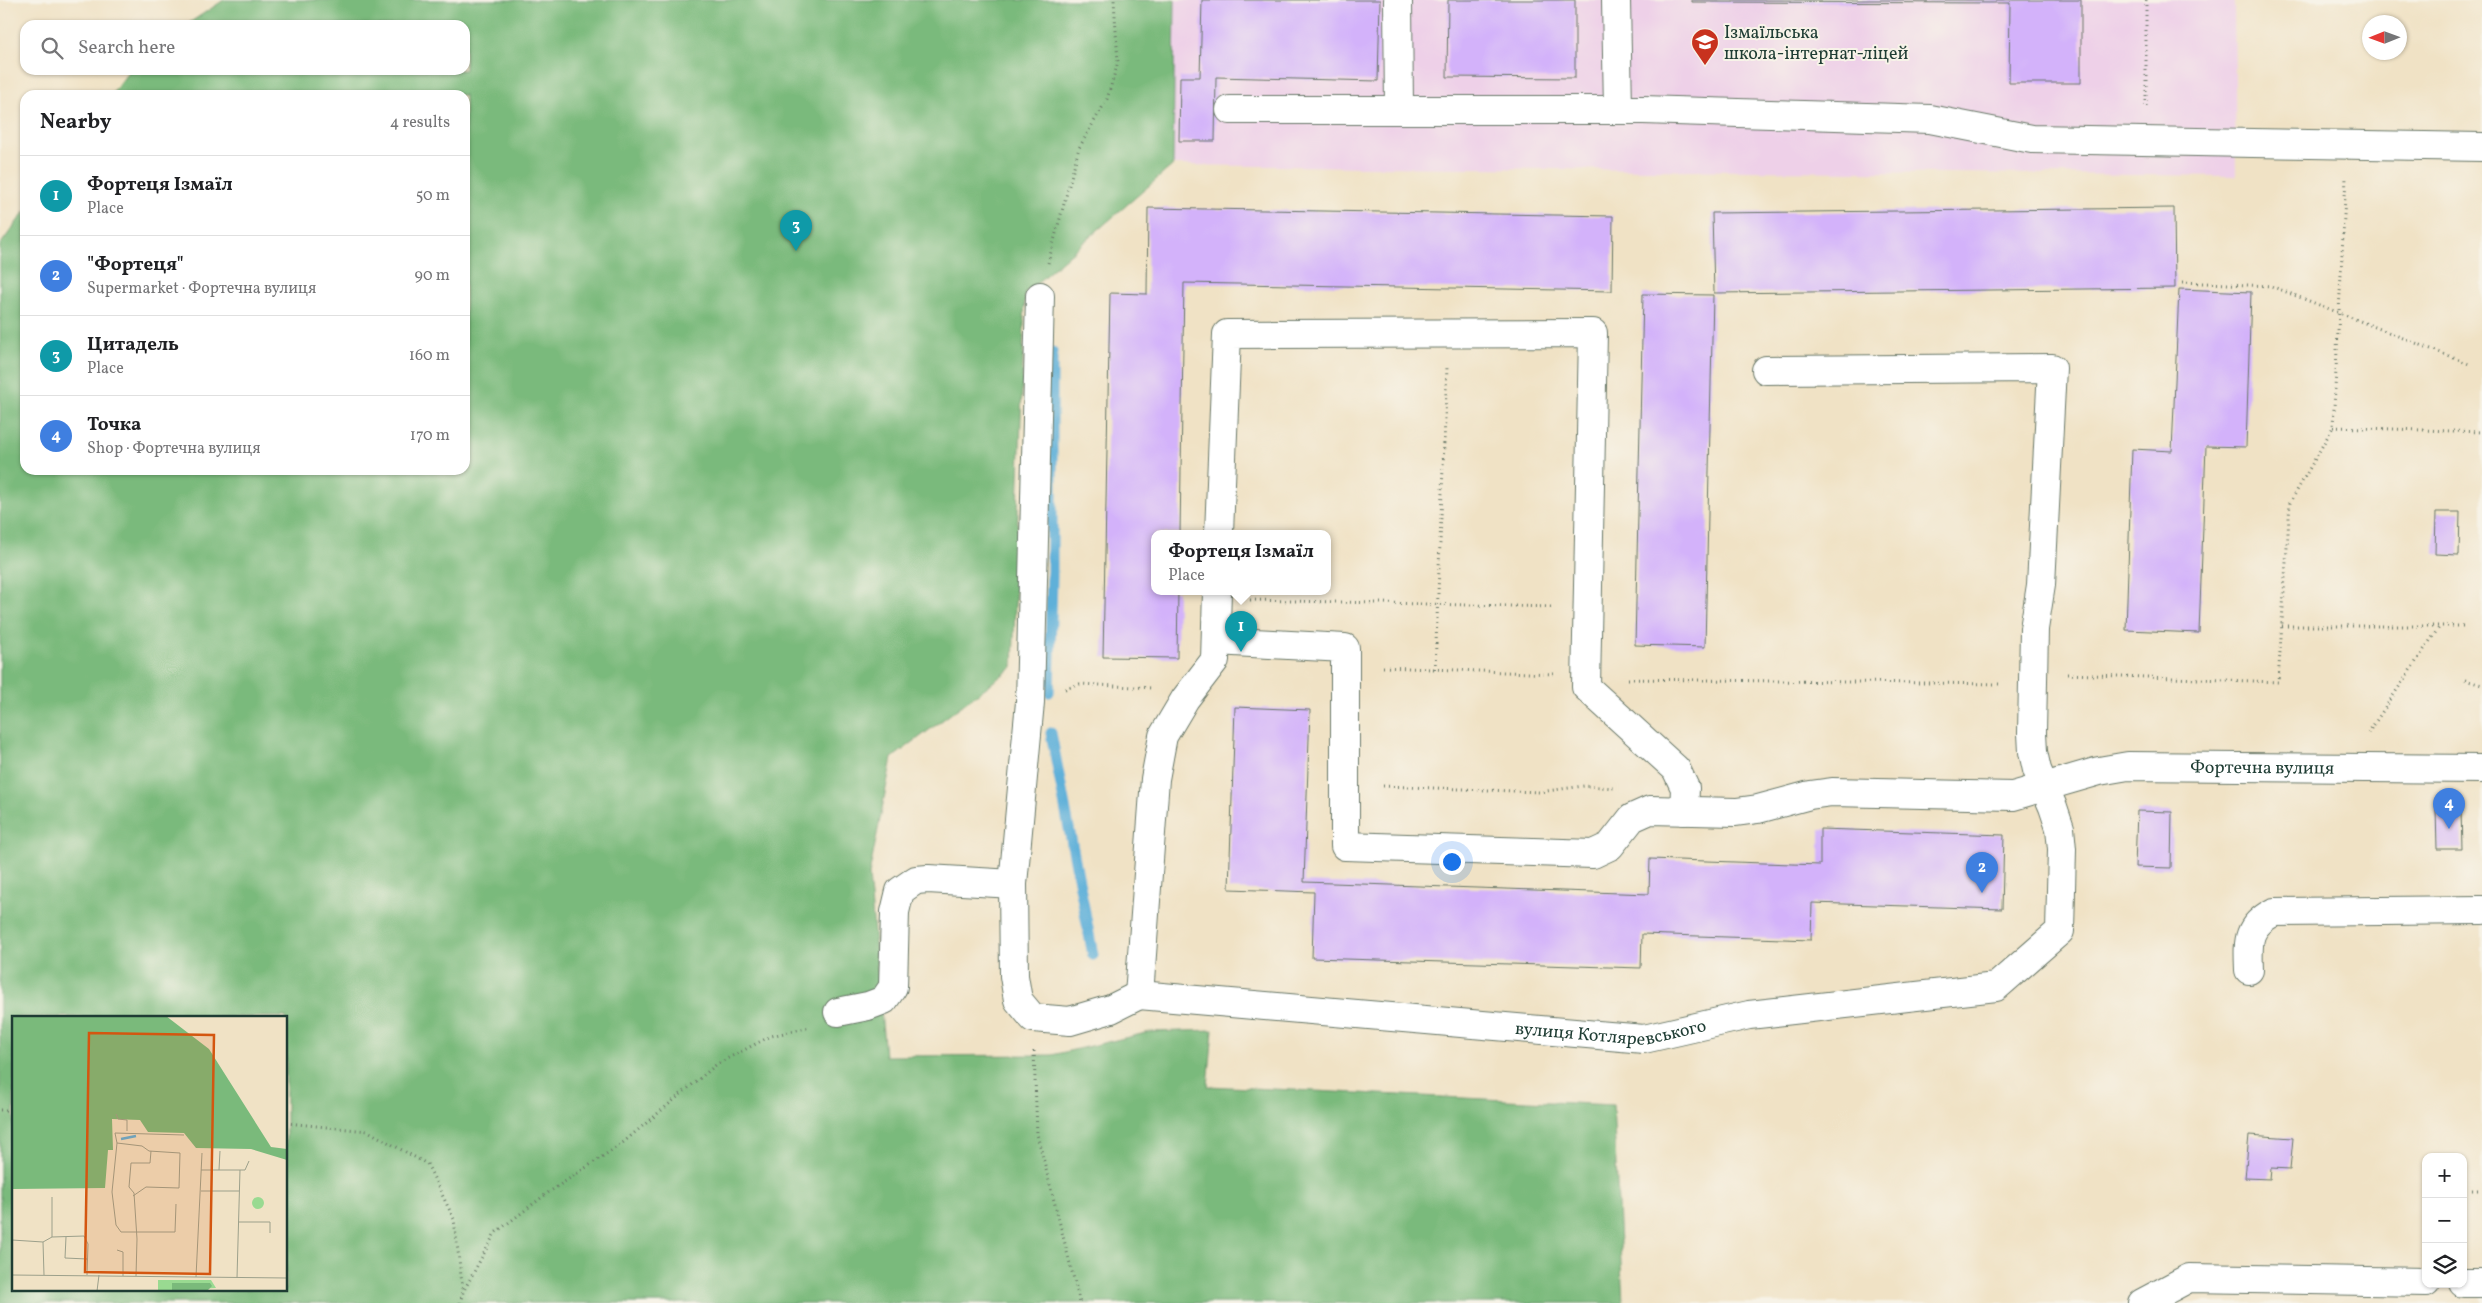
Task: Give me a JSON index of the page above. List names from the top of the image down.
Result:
{
  "streets": {
    "street": ["Фортечна вулиця", "вулиця Котляревського"]
  },
  "crossings": [
    ["Фортечна вулиця", "вулиця Котляревського"]
  ],
  "places": {
    "school or university": ["Ізмаїльська школа-інтернат-ліцей"]
  },
  "north": "left",
  "page": {
    "search": "Search here",
    "heading": ["Nearby", "4 results"],
    "list": [
      {
        "mark": "1",
        "name": "Фортеця Ізмаїл",
        "note": "Place",
        "value": "50 m"
      },
      {
        "mark": "2",
        "name": "\"Фортеця\"",
        "note": "Supermarket · Фортечна вулиця",
        "value": "90 m"
      },
      {
        "mark": "3",
        "name": "Цитадель",
        "note": "Place",
        "value": "160 m"
      },
      {
        "mark": "4",
        "name": "Точка",
        "note": "Shop · Фортечна вулиця",
        "value": "170 m"
      }
    ],
    "pins": [
      "3",
      "1",
      "4",
      "2"
    ],
    "popup": ["Фортеця Ізмаїл", "Place"],
    "map_buttons": ["+", "−"]
  }
}
